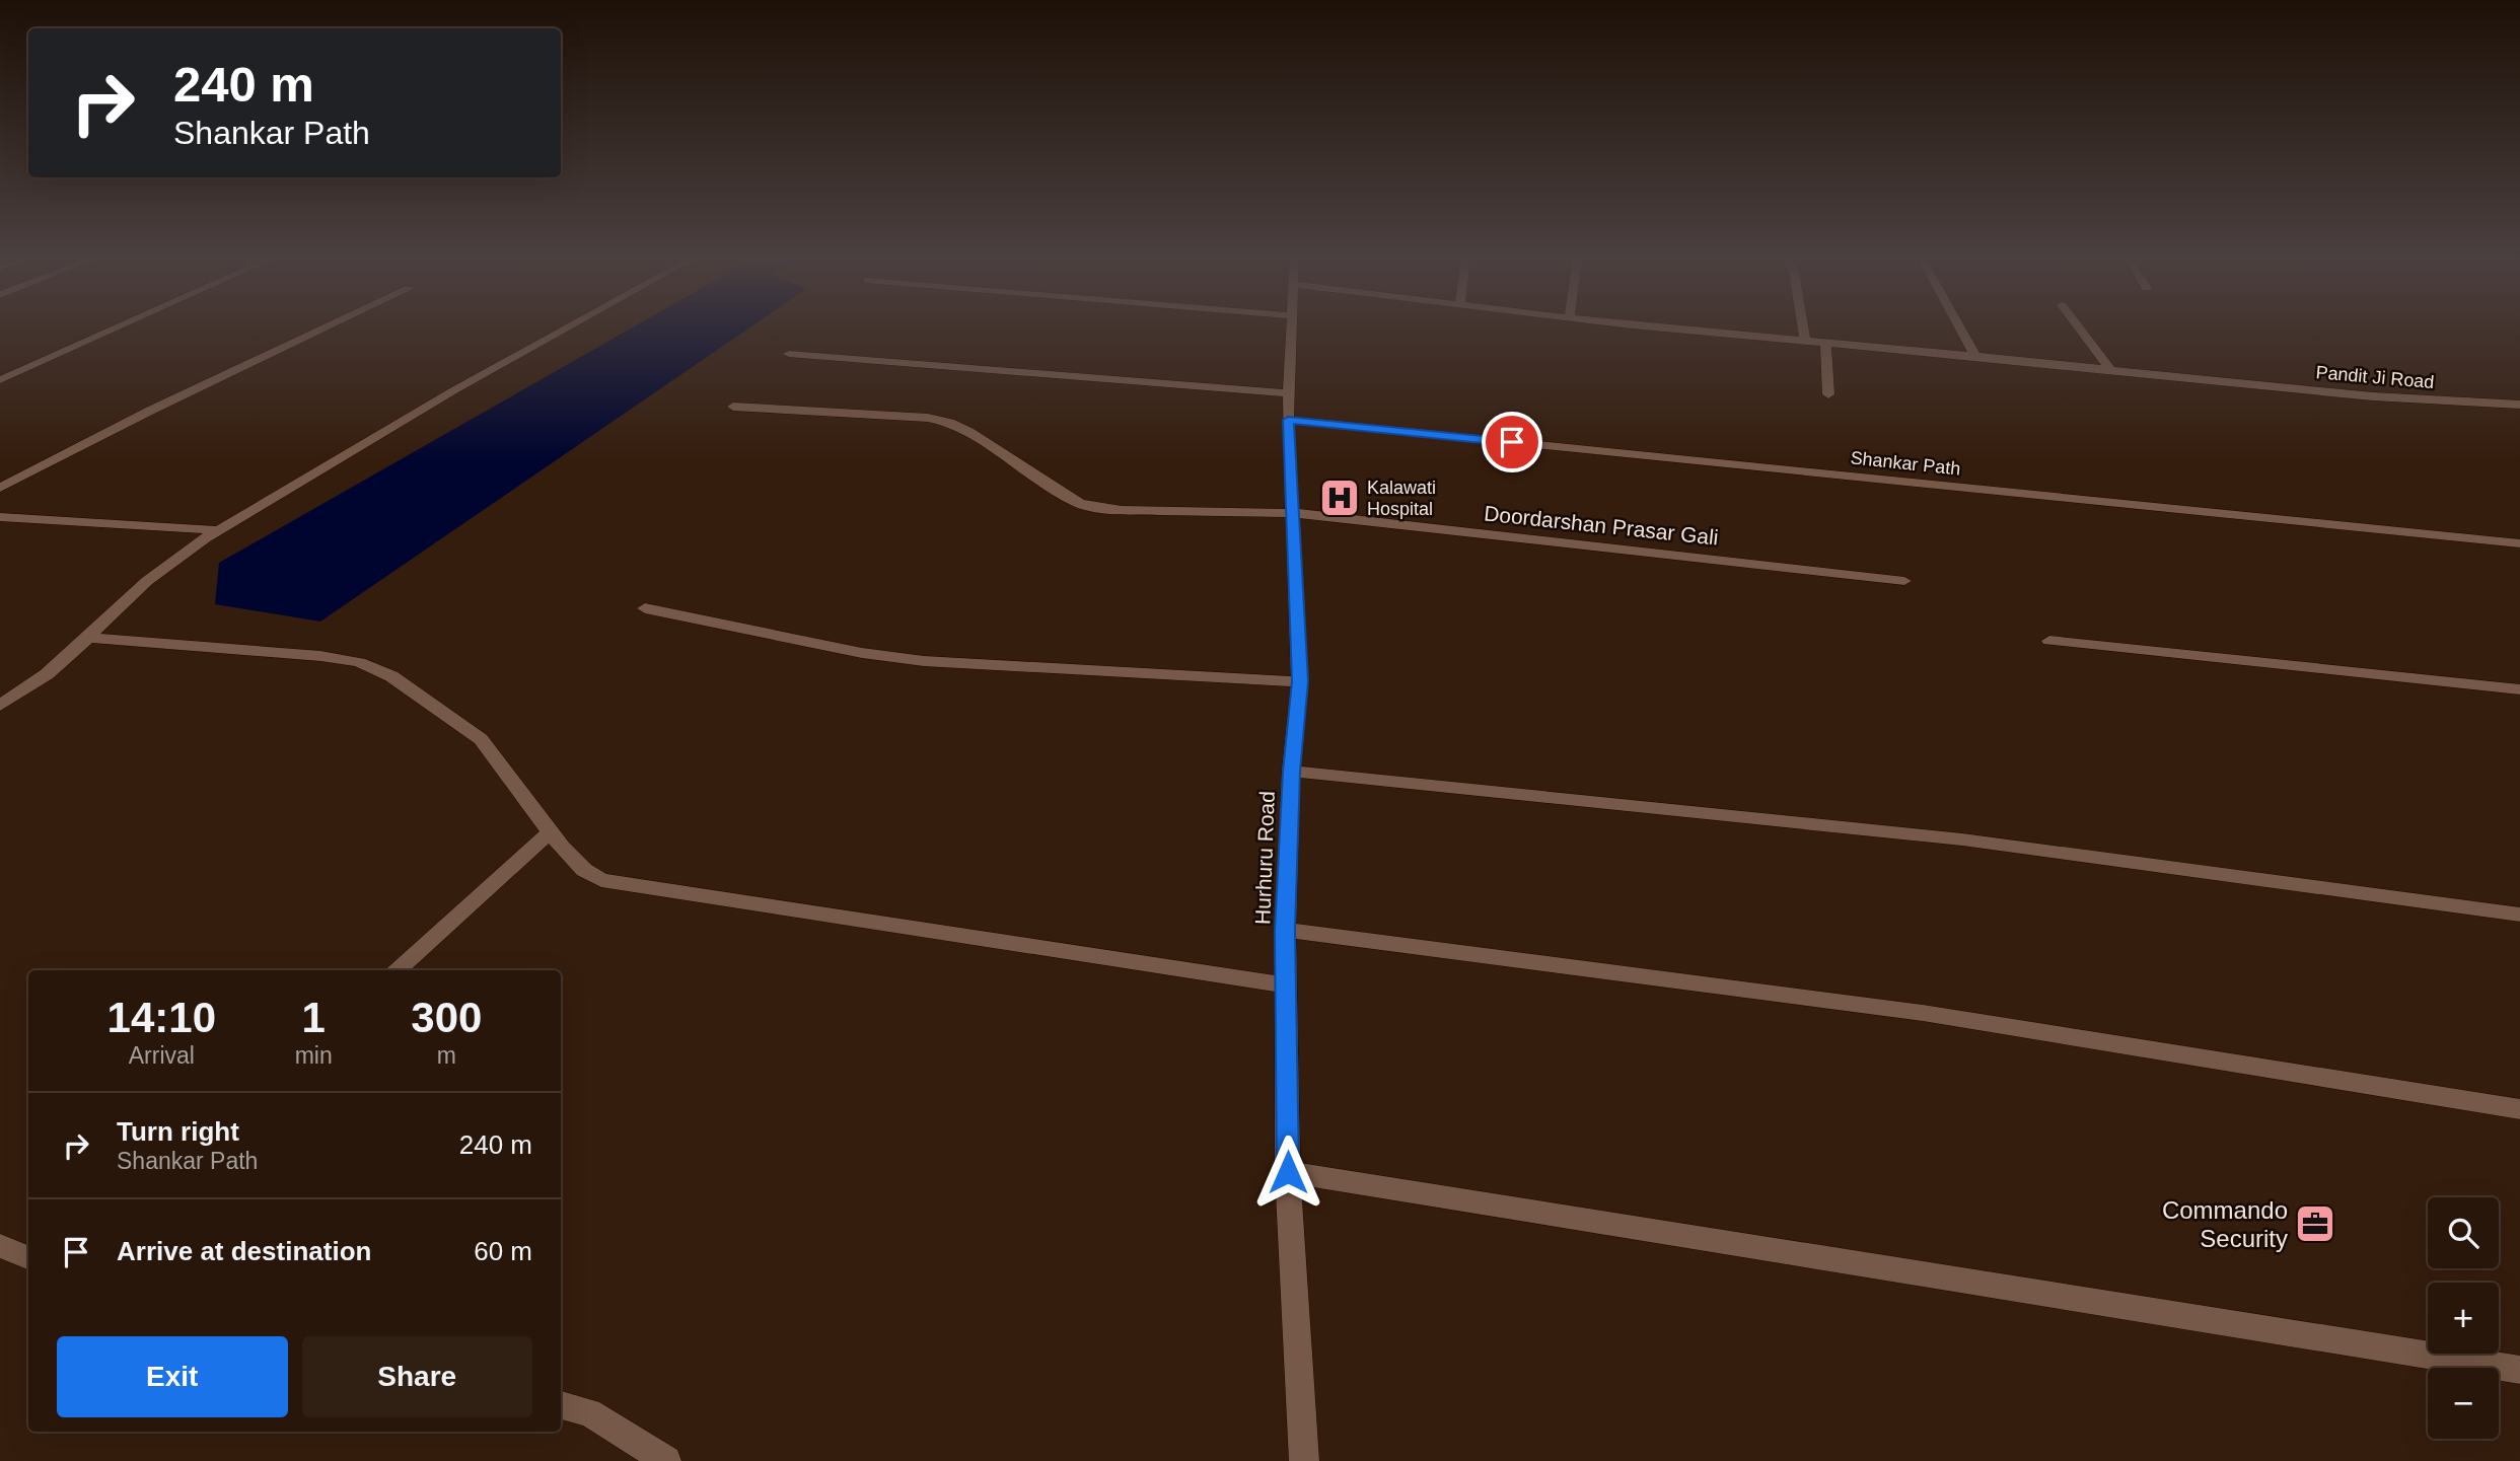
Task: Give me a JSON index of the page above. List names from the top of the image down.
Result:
{
  "streets": {
    "street": [
      "Pandit Ji Road",
      "Shankar Path",
      "Doordarshan Prasar Gali",
      "Hurhuru Road"
    ]
  },
  "crossings": [
    ["Shankar Path", "Hurhuru Road"],
    ["Doordarshan Prasar Gali", "Hurhuru Road"]
  ],
  "places": {
    "hospital": ["Kalawati Hospital"],
    "office": ["Commando Security"]
  },
  "page": {
    "turn": ["240 m", "Shankar Path"],
    "eta": [
      "14:10",
      "Arrival",
      "1",
      "min",
      "300",
      "m"
    ],
    "list": [
      {
        "name": "Turn right",
        "note": "Shankar Path",
        "value": "240 m"
      },
      {
        "name": "Arrive at destination",
        "value": "60 m"
      }
    ],
    "map_buttons": ["+", "−"],
    "buttons": ["Exit", "Share"]
  }
}
